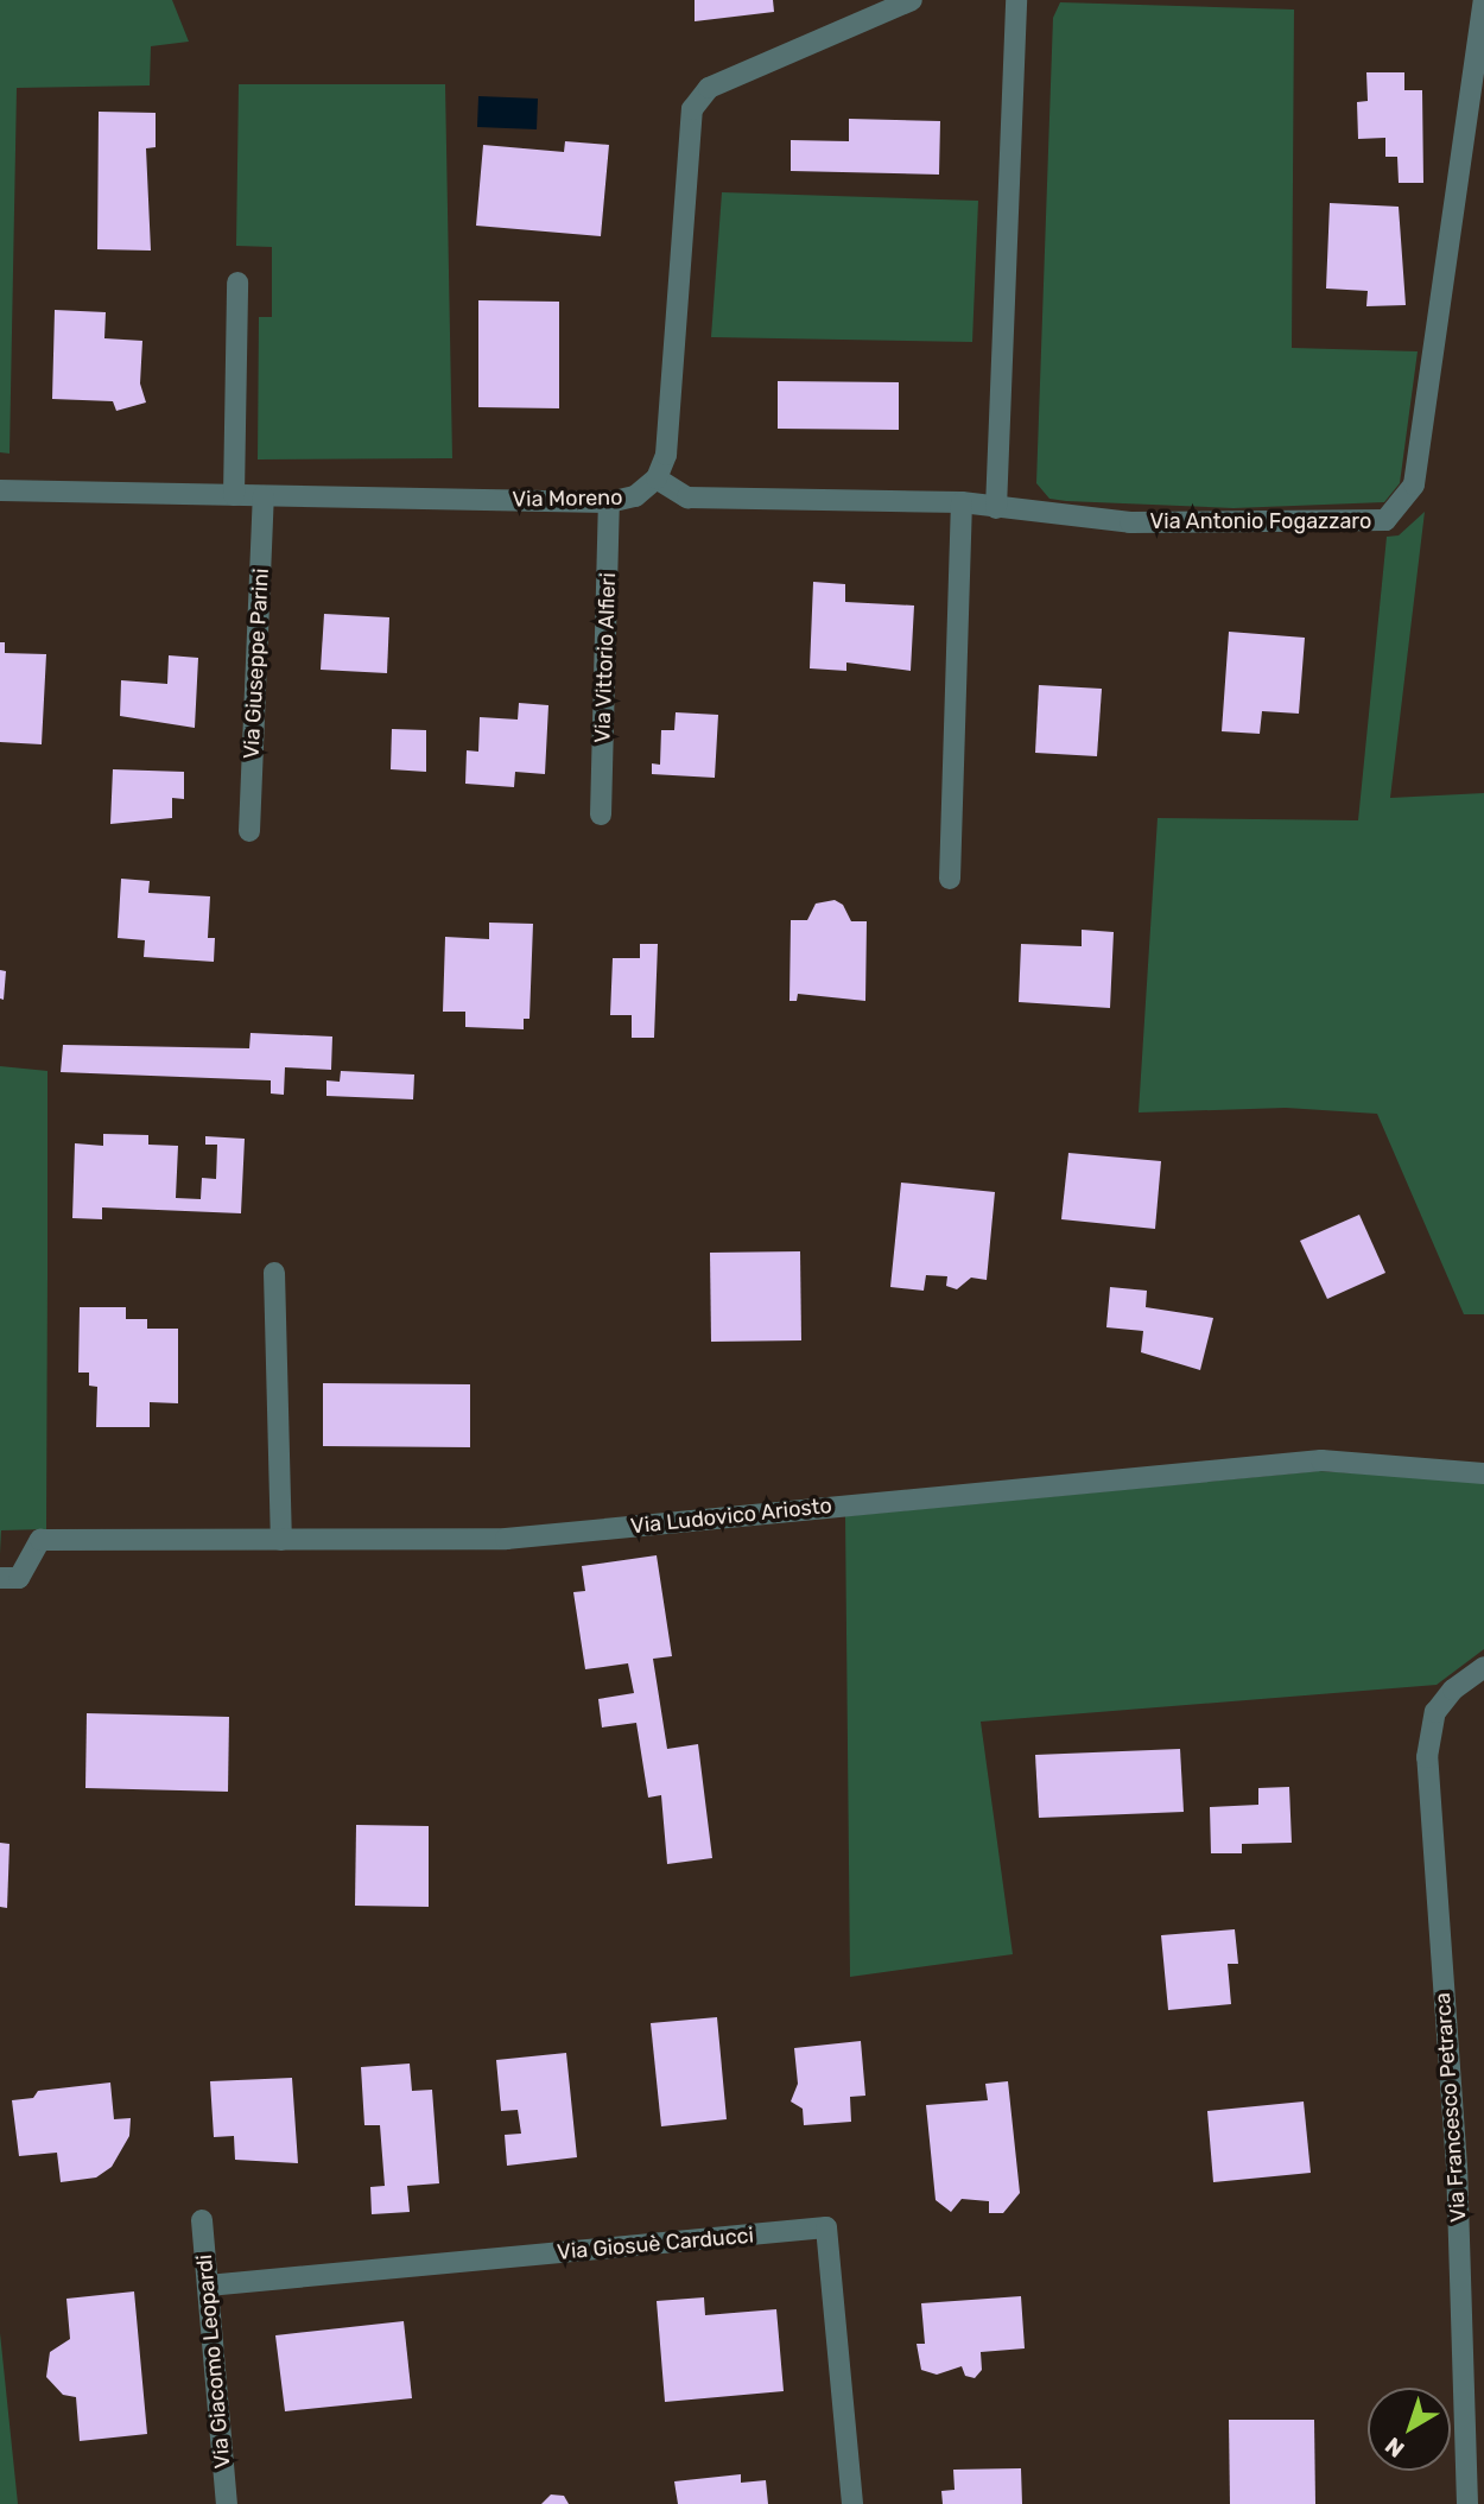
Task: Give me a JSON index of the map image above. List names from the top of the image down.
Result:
{
  "streets": {
    "street": [
      "Via Moreno",
      "Via Antonio Fogazzaro",
      "Via Vittorio Alfieri",
      "Via Giuseppe Parini",
      "Via Ludovico Ariosto",
      "Via Francesco Petrarca",
      "Via Giosuè Carducci",
      "Via Giacomo Leopardi"
    ]
  },
  "crossings": [
    ["Via Moreno", "Via Antonio Fogazzaro"],
    ["Via Moreno", "Via Vittorio Alfieri"],
    ["Via Moreno", "Via Giuseppe Parini"],
    ["Via Giosuè Carducci", "Via Giacomo Leopardi"]
  ],
  "north": "bottom left"
}
